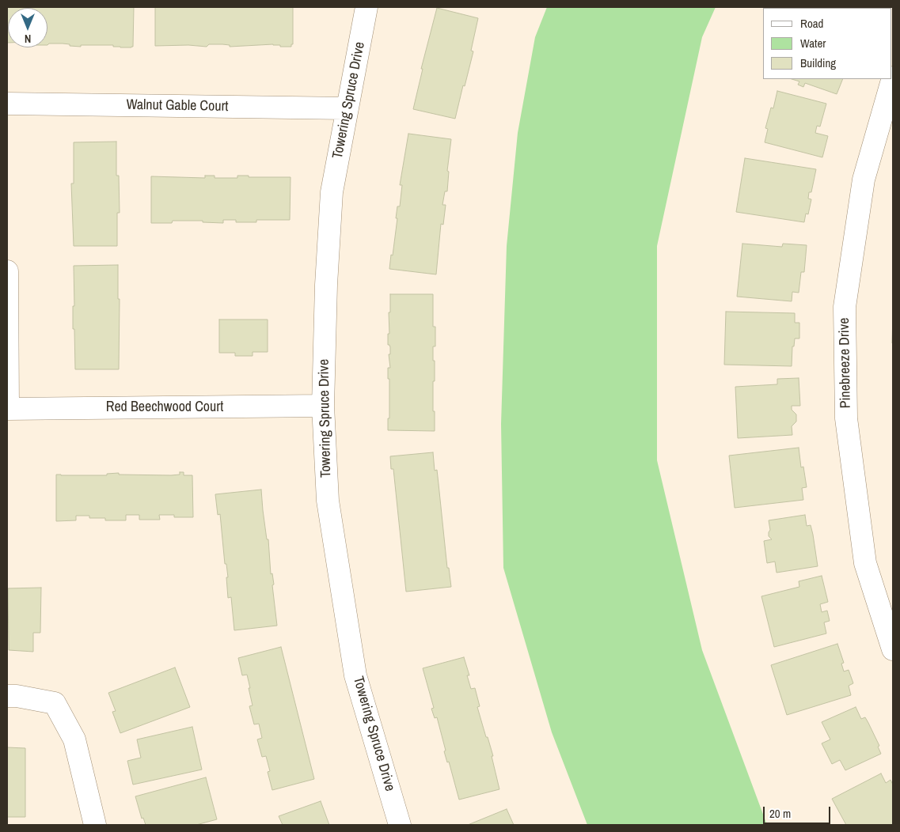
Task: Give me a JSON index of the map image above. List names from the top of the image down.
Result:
{
  "streets": {
    "street": [
      "Towering Spruce Drive",
      "Walnut Gable Court",
      "Pinebreeze Drive",
      "Red Beechwood Court"
    ]
  },
  "crossings": [
    ["Towering Spruce Drive", "Walnut Gable Court"],
    ["Towering Spruce Drive", "Red Beechwood Court"]
  ],
  "legend": ["Road", "Water", "Building"],
  "scale_bar": "20 m",
  "north": "bottom"
}
